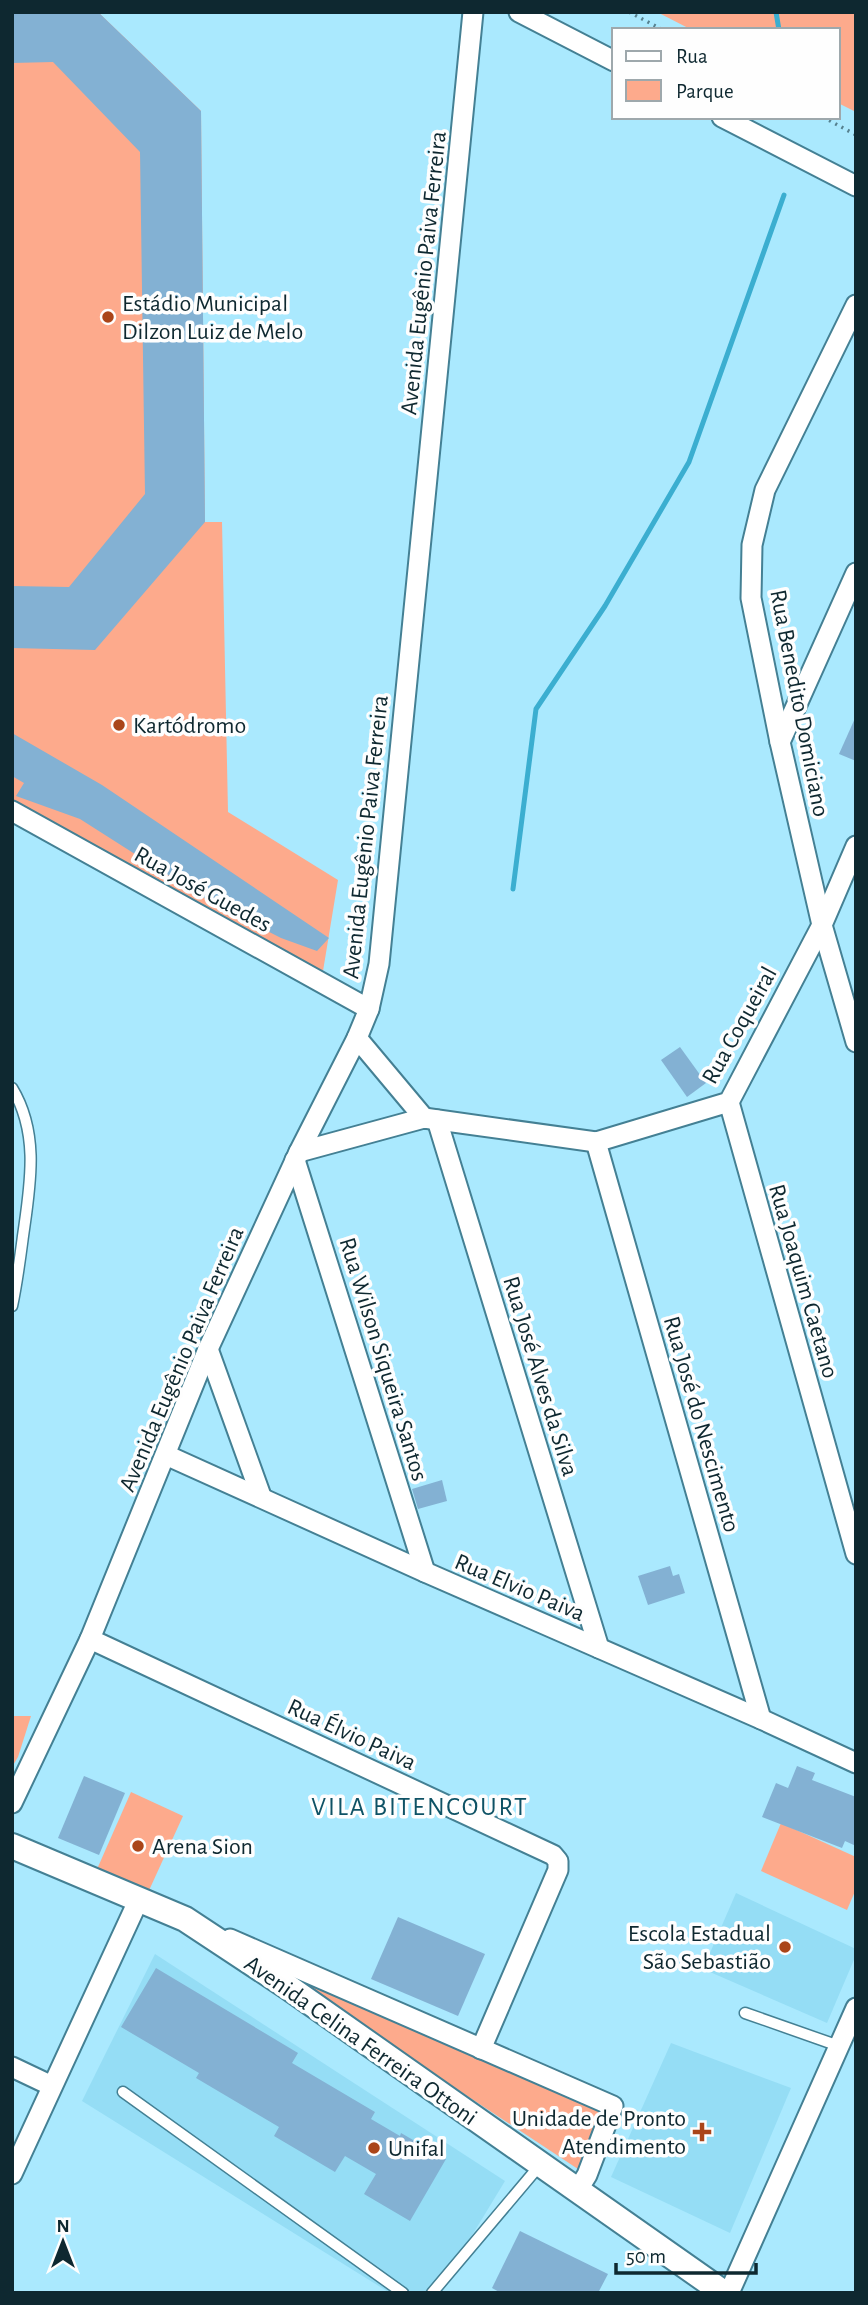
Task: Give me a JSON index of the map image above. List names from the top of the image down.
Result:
{
  "streets": {
    "street": [
      "Avenida Eugênio Paiva Ferreira",
      "Rua Benedito Domiciano",
      "Rua José Guedes",
      "Rua Coqueiral",
      "Rua Joaquim Caetano",
      "Rua Wilson Siqueira Santos",
      "Rua José Alves da Silva",
      "Rua José do Nescimento",
      "Rua Elvio Paiva",
      "Rua Élvio Paiva",
      "Avenida Celina Ferreira Ottoni"
    ]
  },
  "crossings": [
    ["Avenida Eugênio Paiva Ferreira", "Rua José Guedes"],
    ["Avenida Eugênio Paiva Ferreira", "Rua Coqueiral"],
    ["Avenida Eugênio Paiva Ferreira", "Rua Wilson Siqueira Santos"],
    ["Avenida Eugênio Paiva Ferreira", "Rua Elvio Paiva"],
    ["Avenida Eugênio Paiva Ferreira", "Rua Élvio Paiva"],
    ["Rua Benedito Domiciano", "Rua Coqueiral"],
    ["Rua Coqueiral", "Rua Joaquim Caetano"],
    ["Rua Coqueiral", "Rua Wilson Siqueira Santos"],
    ["Rua Coqueiral", "Rua José Alves da Silva"],
    ["Rua Coqueiral", "Rua José do Nescimento"],
    ["Rua Wilson Siqueira Santos", "Rua Elvio Paiva"],
    ["Rua José Alves da Silva", "Rua Elvio Paiva"],
    ["Rua José do Nescimento", "Rua Elvio Paiva"]
  ],
  "districts": ["VILA BITENCOURT"],
  "places": {
    "other": [
      "Estádio Municipal Dilzon Luiz de Melo",
      "Kartódromo",
      "Arena Sion",
      "Escola Estadual São Sebastião",
      "Unifal"
    ],
    "health": ["Unidade de Pronto Atendimento"]
  },
  "legend": ["Rua", "Parque"],
  "scale_bar": "50 m",
  "north": "top"
}
